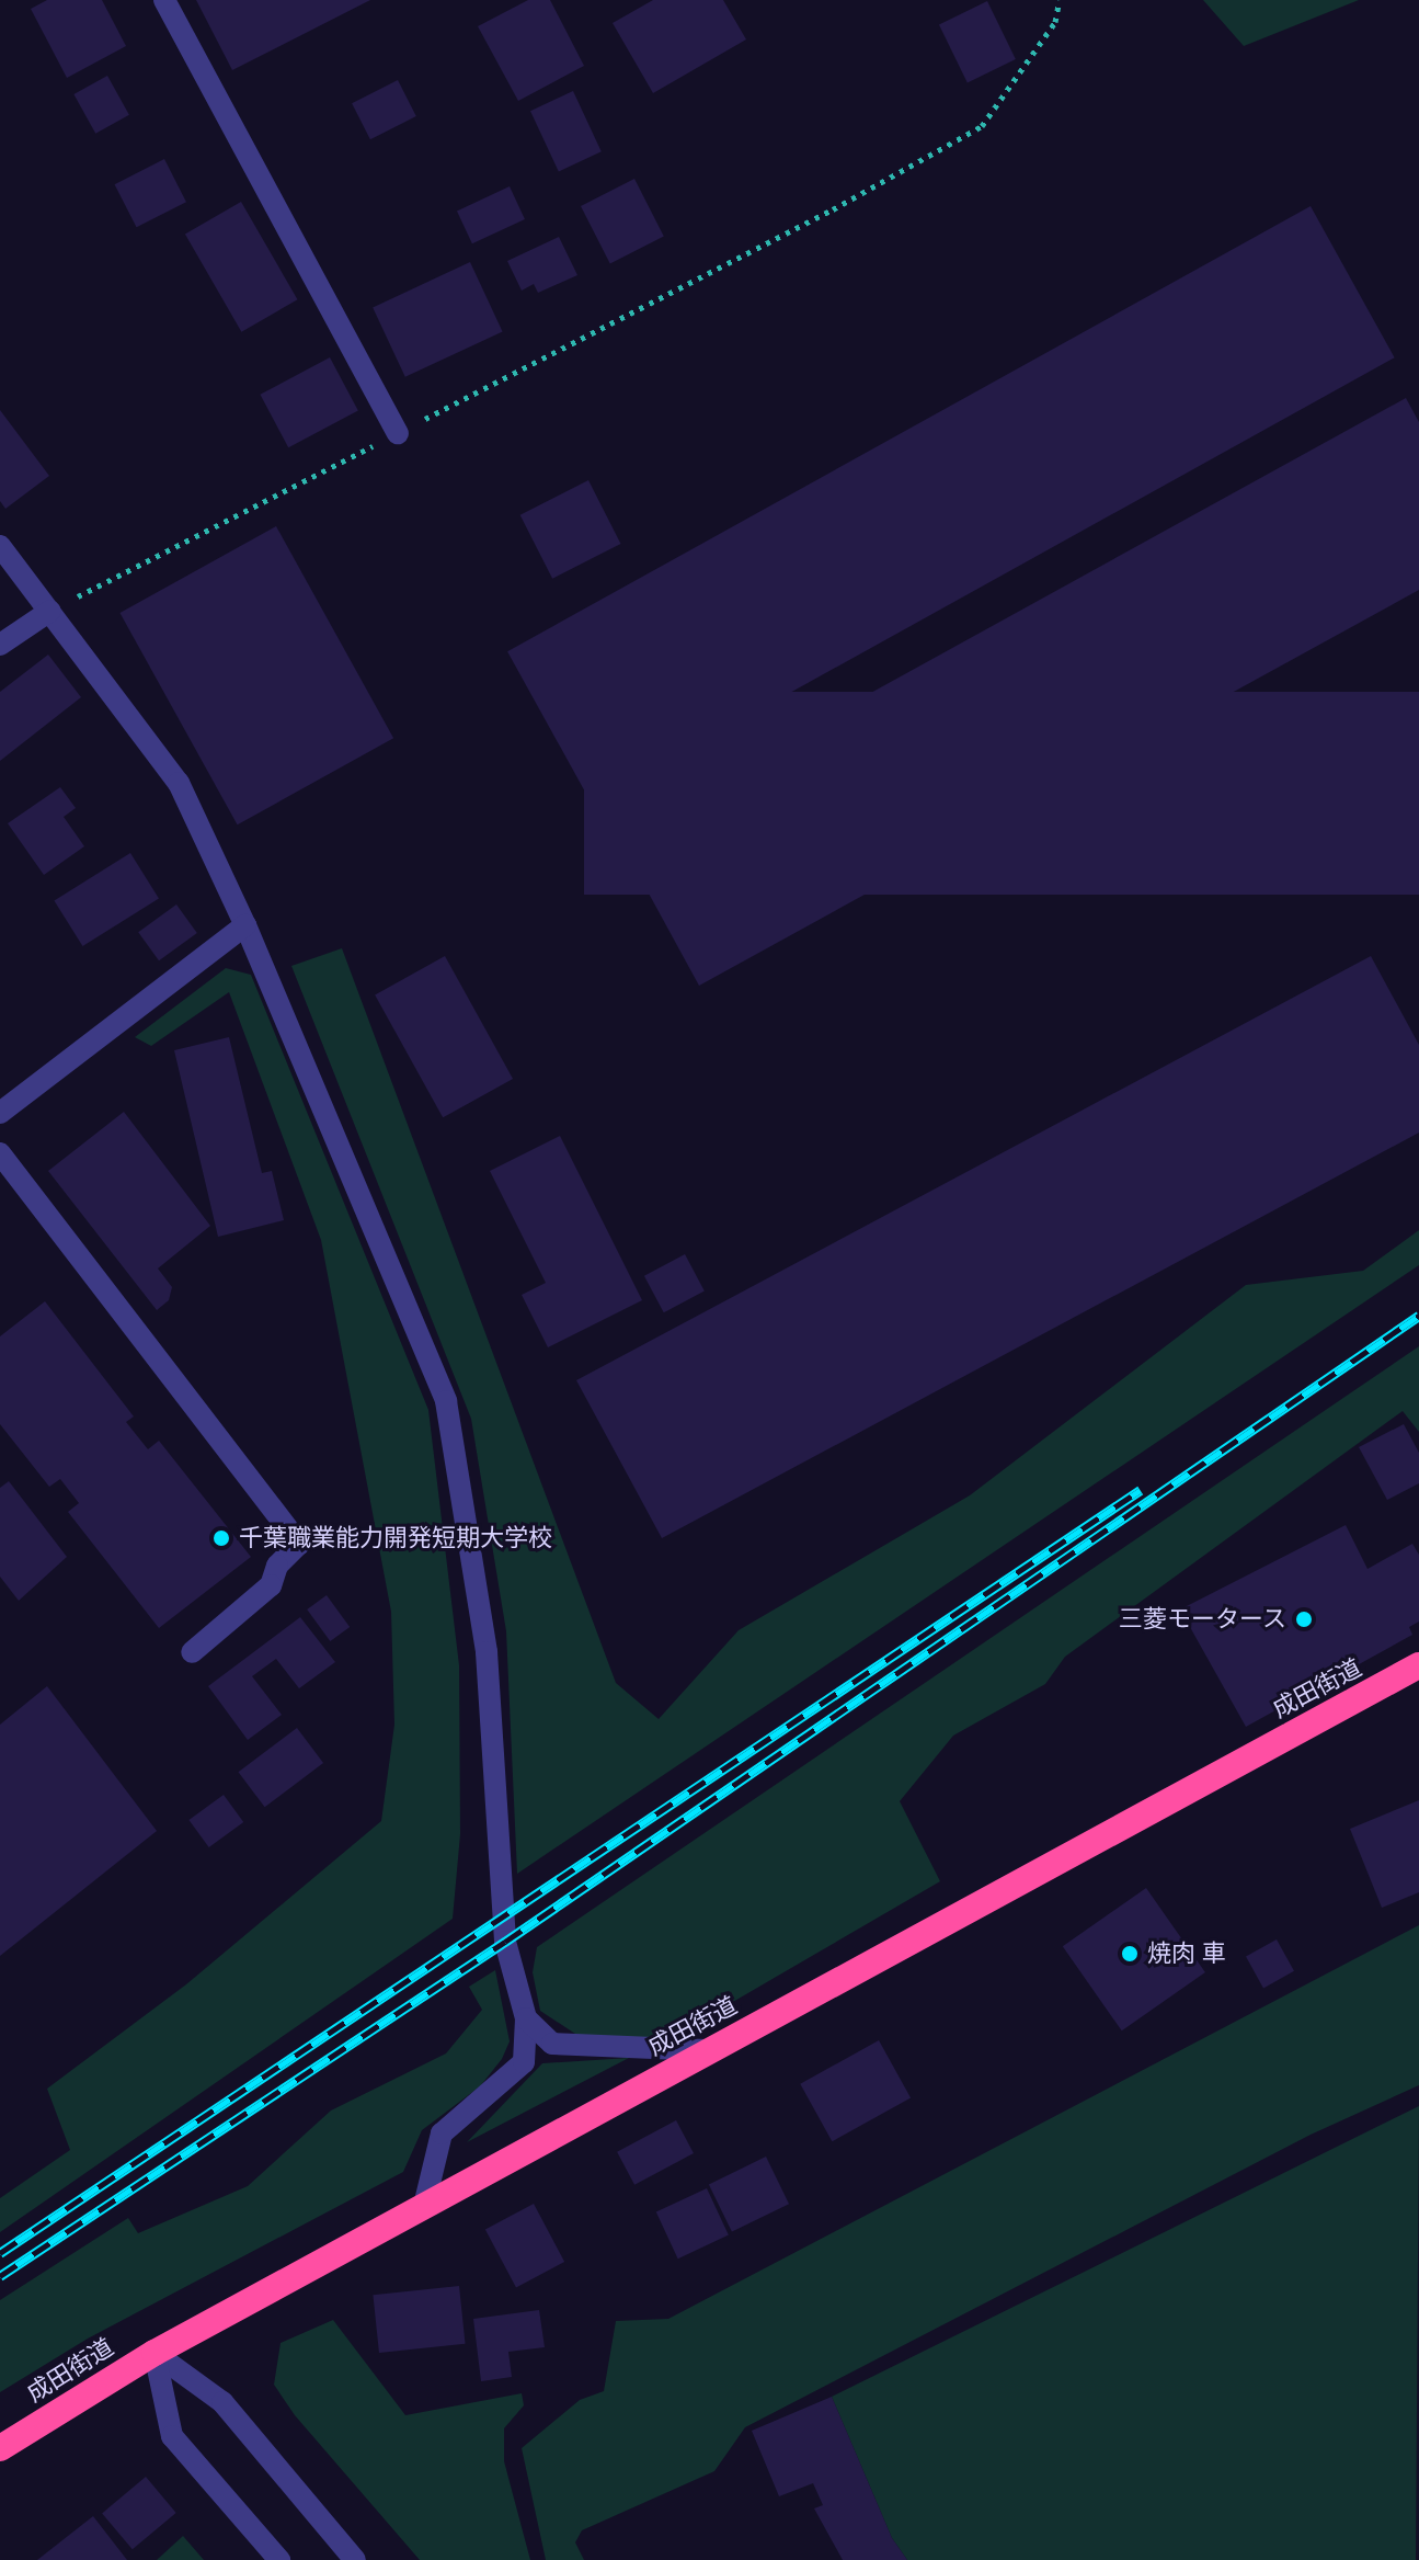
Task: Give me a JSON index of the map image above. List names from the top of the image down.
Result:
{
  "streets": {
    "highway": ["成田街道"]
  },
  "places": ["千葉職業能力開発短期大学校", "三菱モータース", "焼肉 車"]
}
